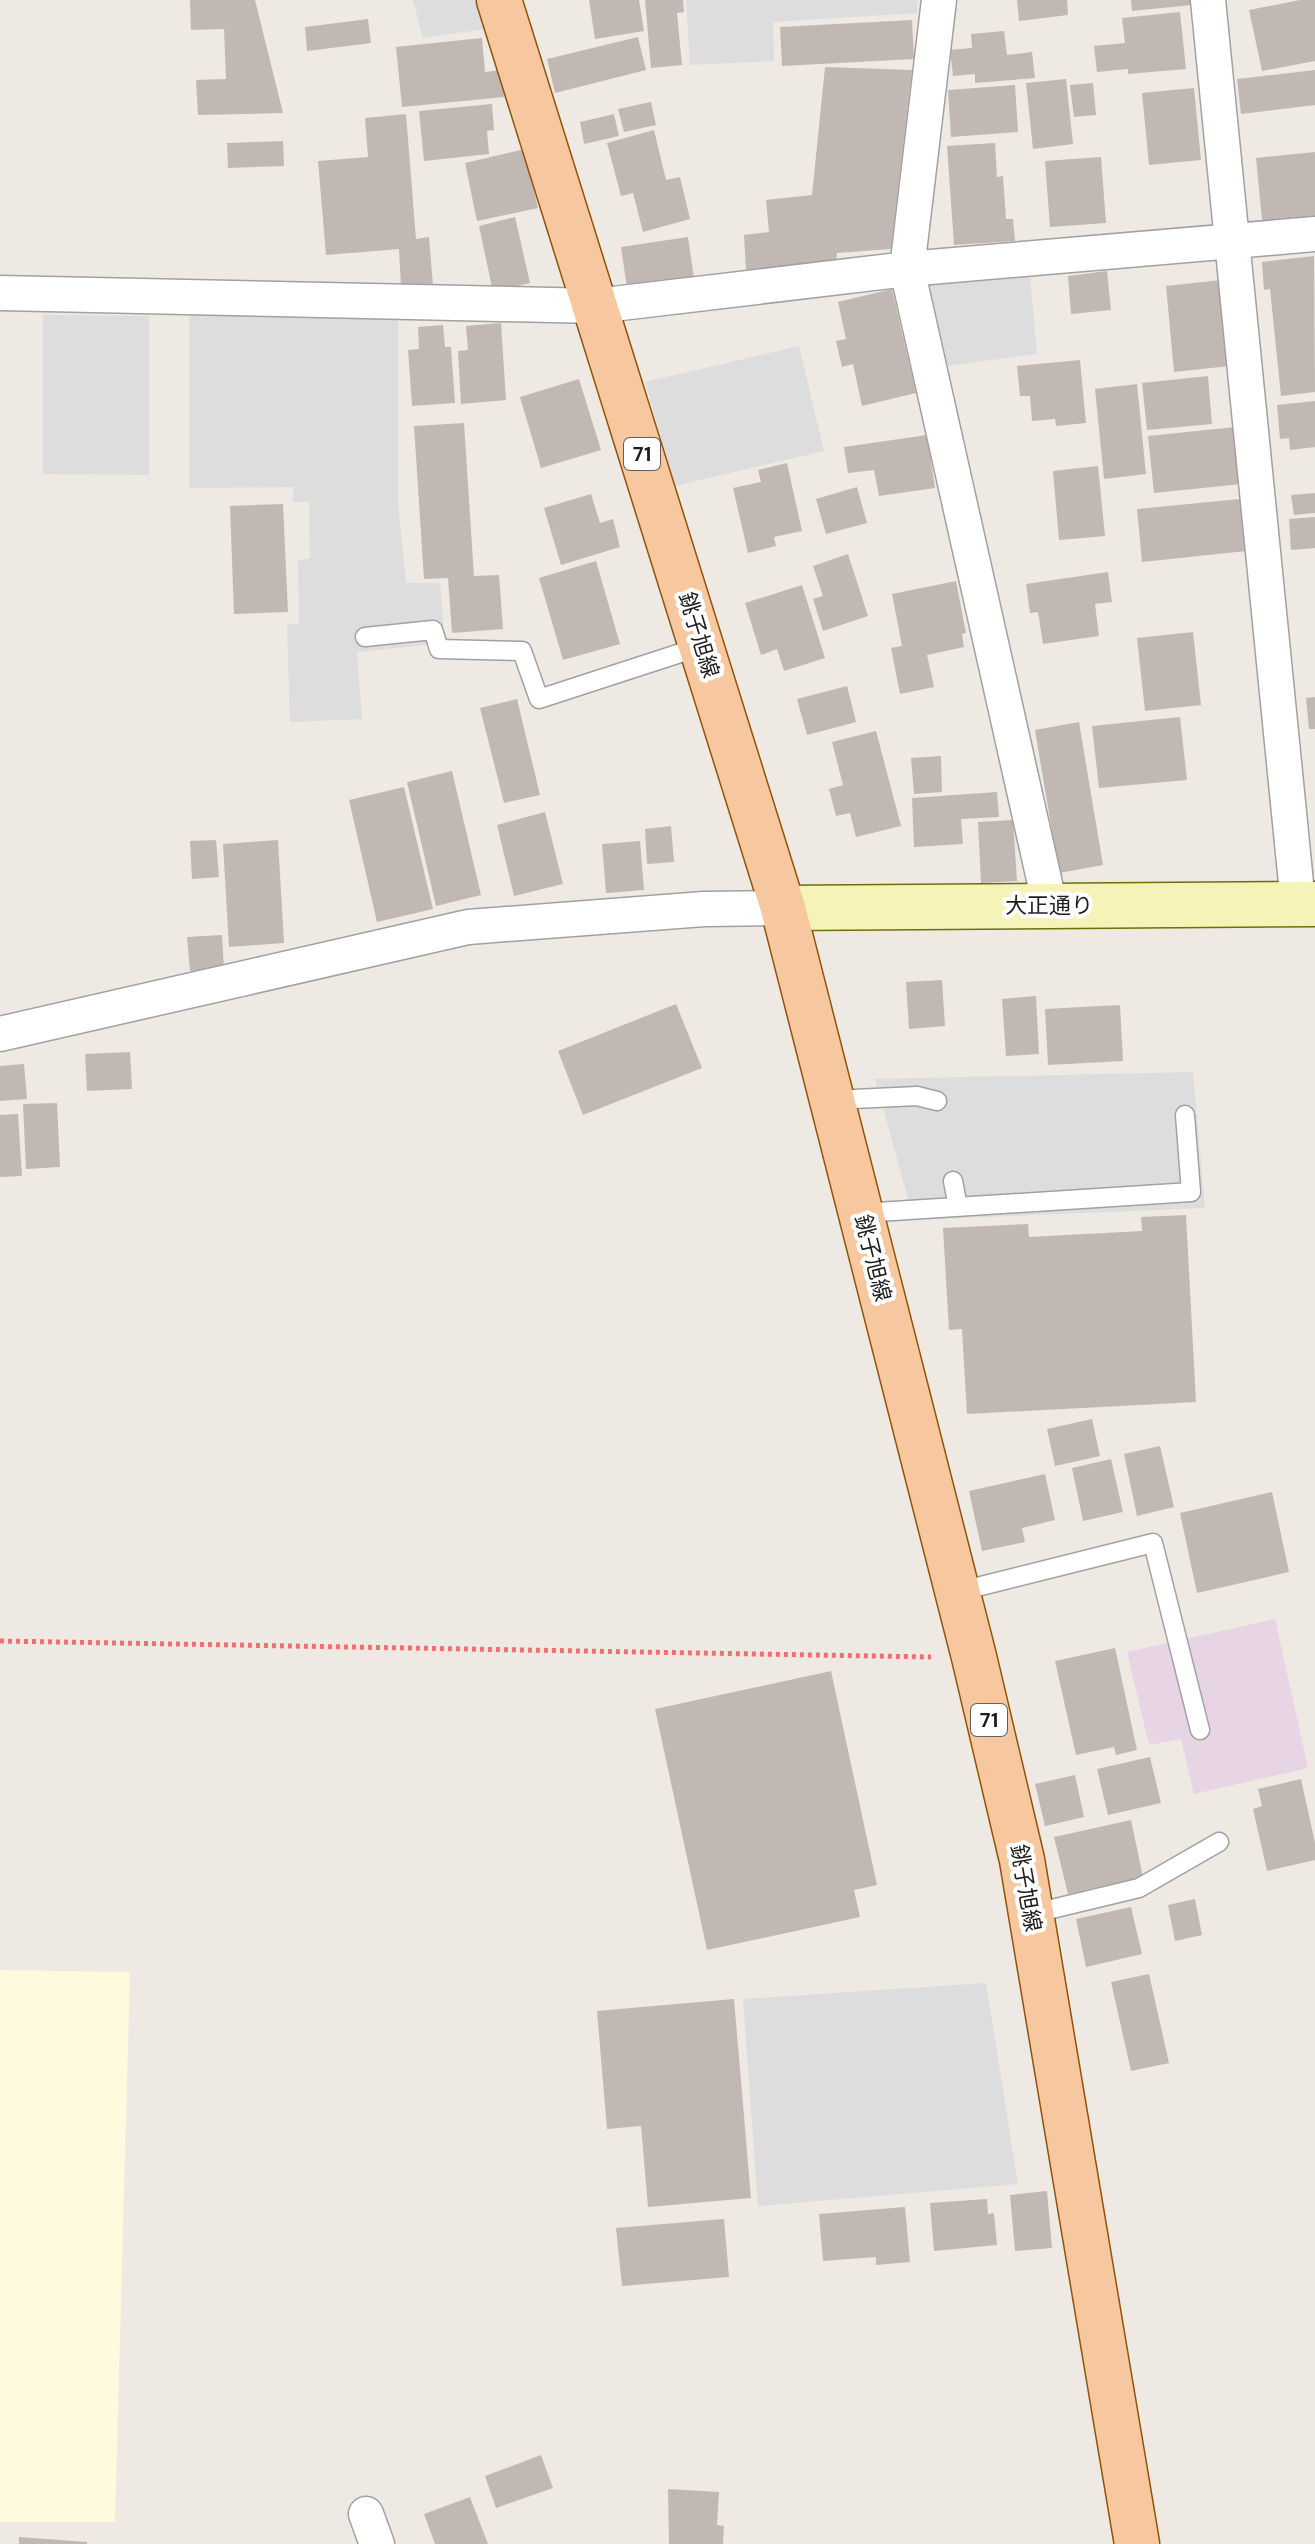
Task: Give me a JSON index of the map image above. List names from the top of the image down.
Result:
{
  "streets": {
    "main road": ["71", "銚子旭線"],
    "street": ["大正通り"]
  },
  "crossings": [
    ["銚子旭線", "大正通り"]
  ]
}
